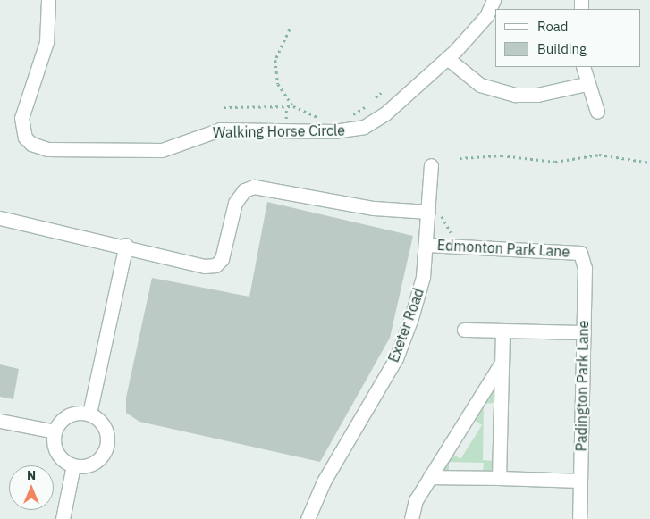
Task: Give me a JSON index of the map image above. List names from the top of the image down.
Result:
{
  "streets": {
    "street": [
      "Walking Horse Circle",
      "Edmonton Park Lane",
      "Exeter Road",
      "Padington Park Lane"
    ]
  },
  "crossings": [
    ["Edmonton Park Lane", "Exeter Road"],
    ["Edmonton Park Lane", "Padington Park Lane"]
  ],
  "legend": ["Road", "Building"],
  "north": "top"
}
